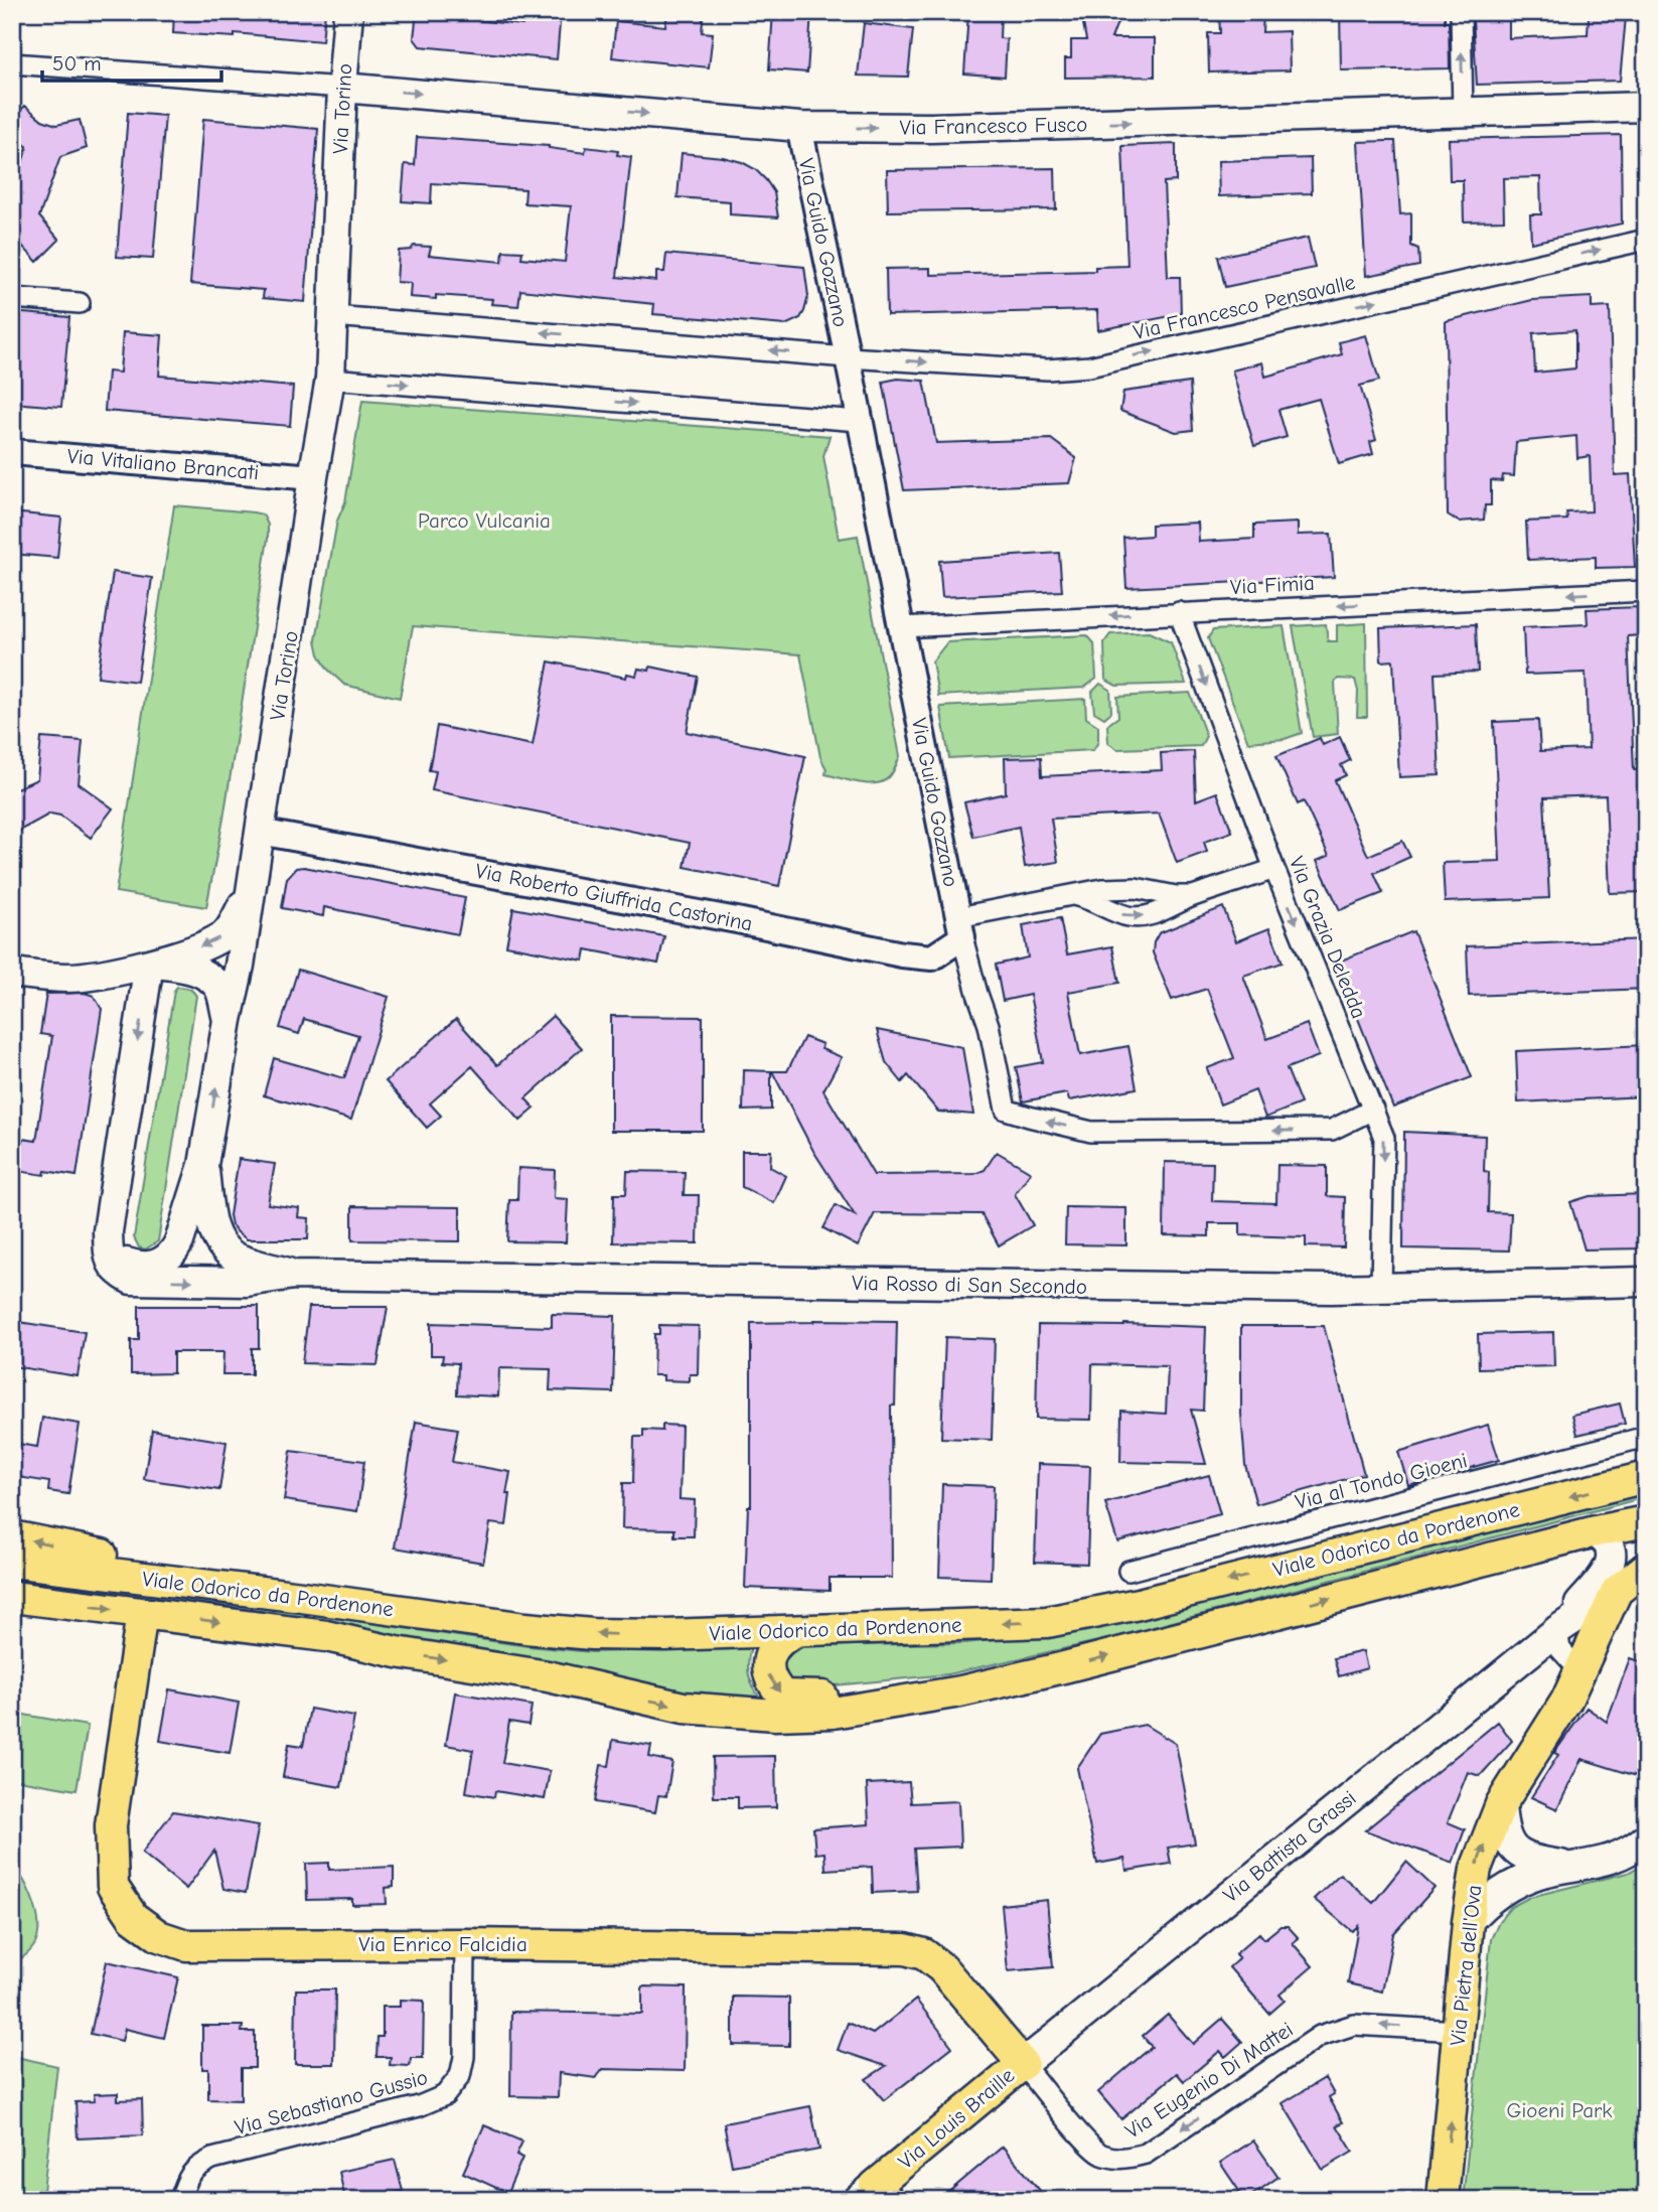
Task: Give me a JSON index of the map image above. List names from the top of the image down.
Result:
{
  "streets": {
    "main road": [
      "Via Torino",
      "Via Francesco Fusco",
      "Via Rosso di San Secondo",
      "Viale Odorico da Pordenone",
      "Via Battista Grassi",
      "Via Enrico Falcidia",
      "Via Pietra dell'Ova",
      "Via Louis Braille"
    ],
    "street": [
      "Via Guido Gozzano",
      "Via Francesco Pensavalle",
      "Via Vitaliano Brancati",
      "Via Fimia",
      "Via Roberto Giuffrida Castorina",
      "Via Grazia Deledda",
      "Via al Tondo Gioeni",
      "Via Eugenio Di Mattei",
      "Via Sebastiano Gussio"
    ]
  },
  "crossings": [
    ["Via Torino", "Via Francesco Fusco"],
    ["Via Torino", "Via Francesco Pensavalle"],
    ["Via Torino", "Via Vitaliano Brancati"],
    ["Via Torino", "Via Roberto Giuffrida Castorina"],
    ["Via Francesco Fusco", "Via Guido Gozzano"],
    ["Via Guido Gozzano", "Via Francesco Pensavalle"],
    ["Via Guido Gozzano", "Via Fimia"],
    ["Via Guido Gozzano", "Via Roberto Giuffrida Castorina"],
    ["Via Guido Gozzano", "Via Grazia Deledda"],
    ["Via Fimia", "Via Grazia Deledda"],
    ["Via Grazia Deledda", "Via Rosso di San Secondo"],
    ["Viale Odorico da Pordenone", "Via Enrico Falcidia"],
    ["Via Battista Grassi", "Via Enrico Falcidia"],
    ["Via Battista Grassi", "Via Eugenio Di Mattei"],
    ["Via Battista Grassi", "Via Louis Braille"],
    ["Via Enrico Falcidia", "Via Eugenio Di Mattei"],
    ["Via Enrico Falcidia", "Via Sebastiano Gussio"],
    ["Via Enrico Falcidia", "Via Louis Braille"],
    ["Via Pietra dell'Ova", "Via Eugenio Di Mattei"],
    ["Via Eugenio Di Mattei", "Via Louis Braille"]
  ],
  "one_way": [
    "Via Francesco Fusco",
    "Via Fimia",
    "Via Grazia Deledda",
    "Via Pietra dell'Ova",
    "Via Eugenio Di Mattei"
  ],
  "parks": ["Parco Vulcania", "Gioeni Park"],
  "scale_bar": "50 m"
}
